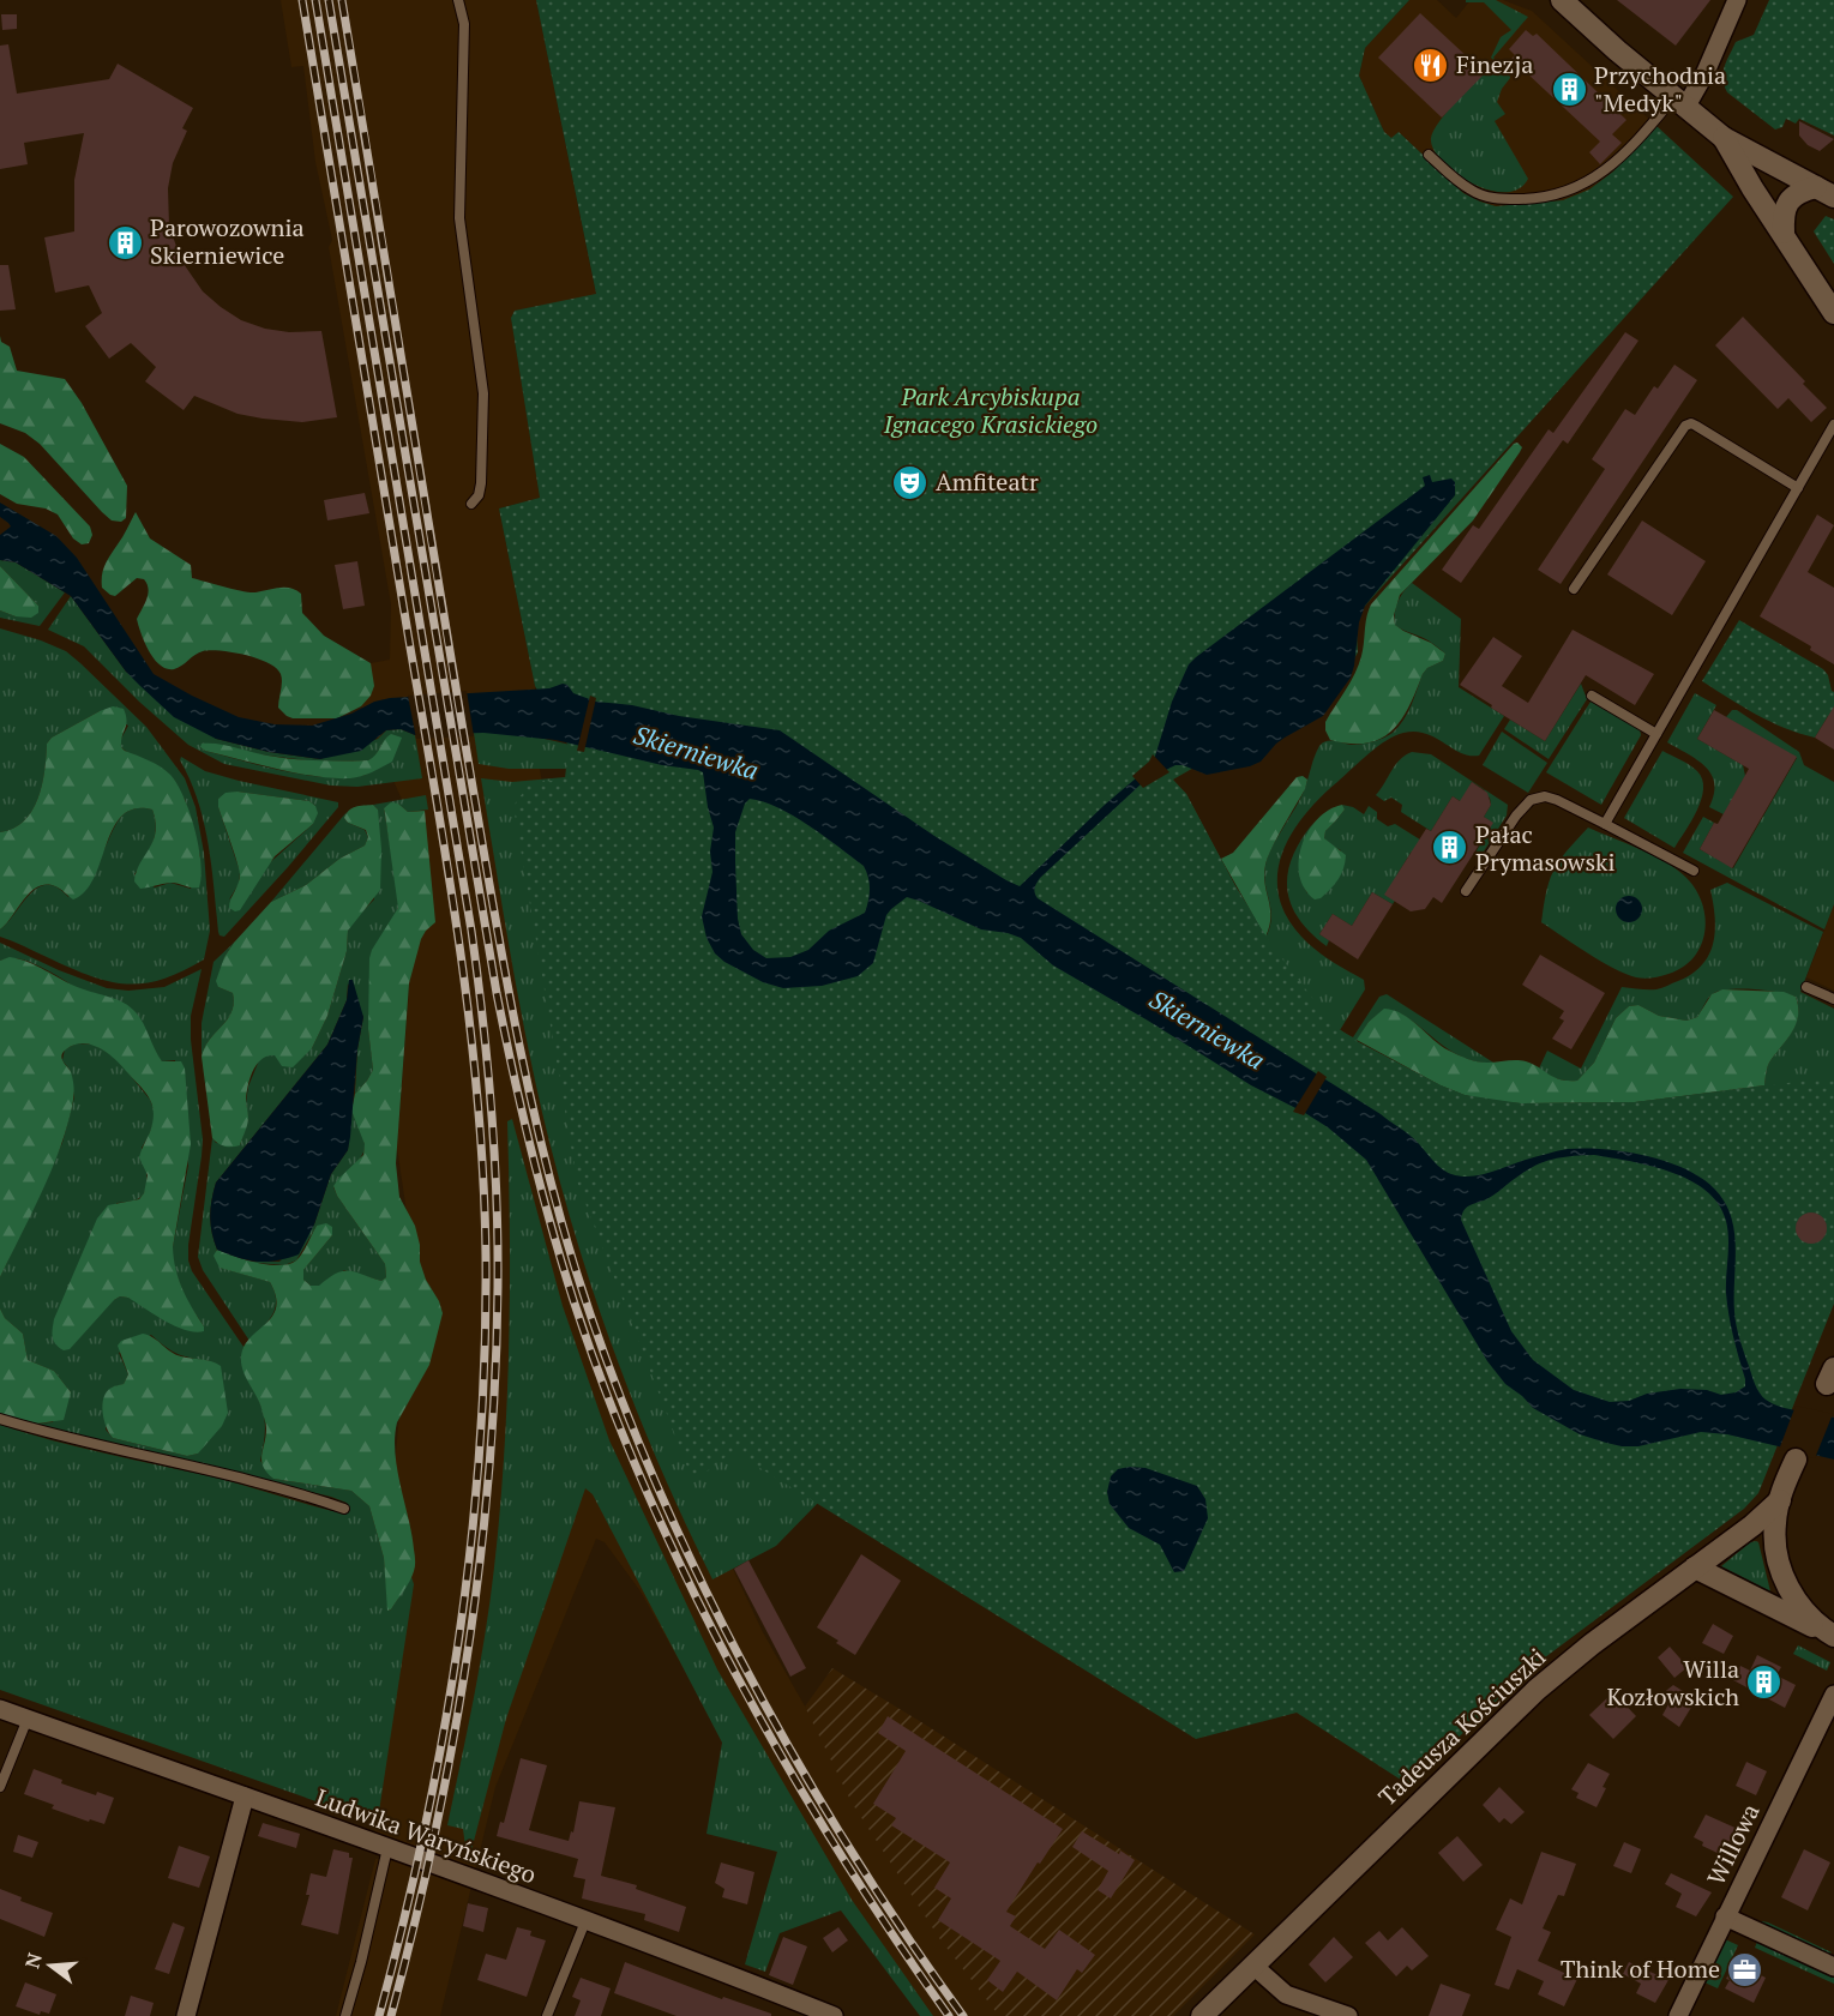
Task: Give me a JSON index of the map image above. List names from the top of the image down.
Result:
{
  "streets": {
    "street": ["Tadeusza Kościuszki", "Ludwika Waryńskiego", "Willowa"]
  },
  "water": ["Skierniewka"],
  "parks": ["Park Arcybiskupa Ignacego Krasickiego"],
  "places": {
    "restaurant": ["Finezja"],
    "building": [
      "Przychodnia \"Medyk\"",
      "Parowozownia Skierniewice",
      "Pałac Prymasowski",
      "Willa Kozłowskich"
    ],
    "theatre": ["Amfiteatr"],
    "office": ["Think of Home"]
  },
  "north": "left"
}
